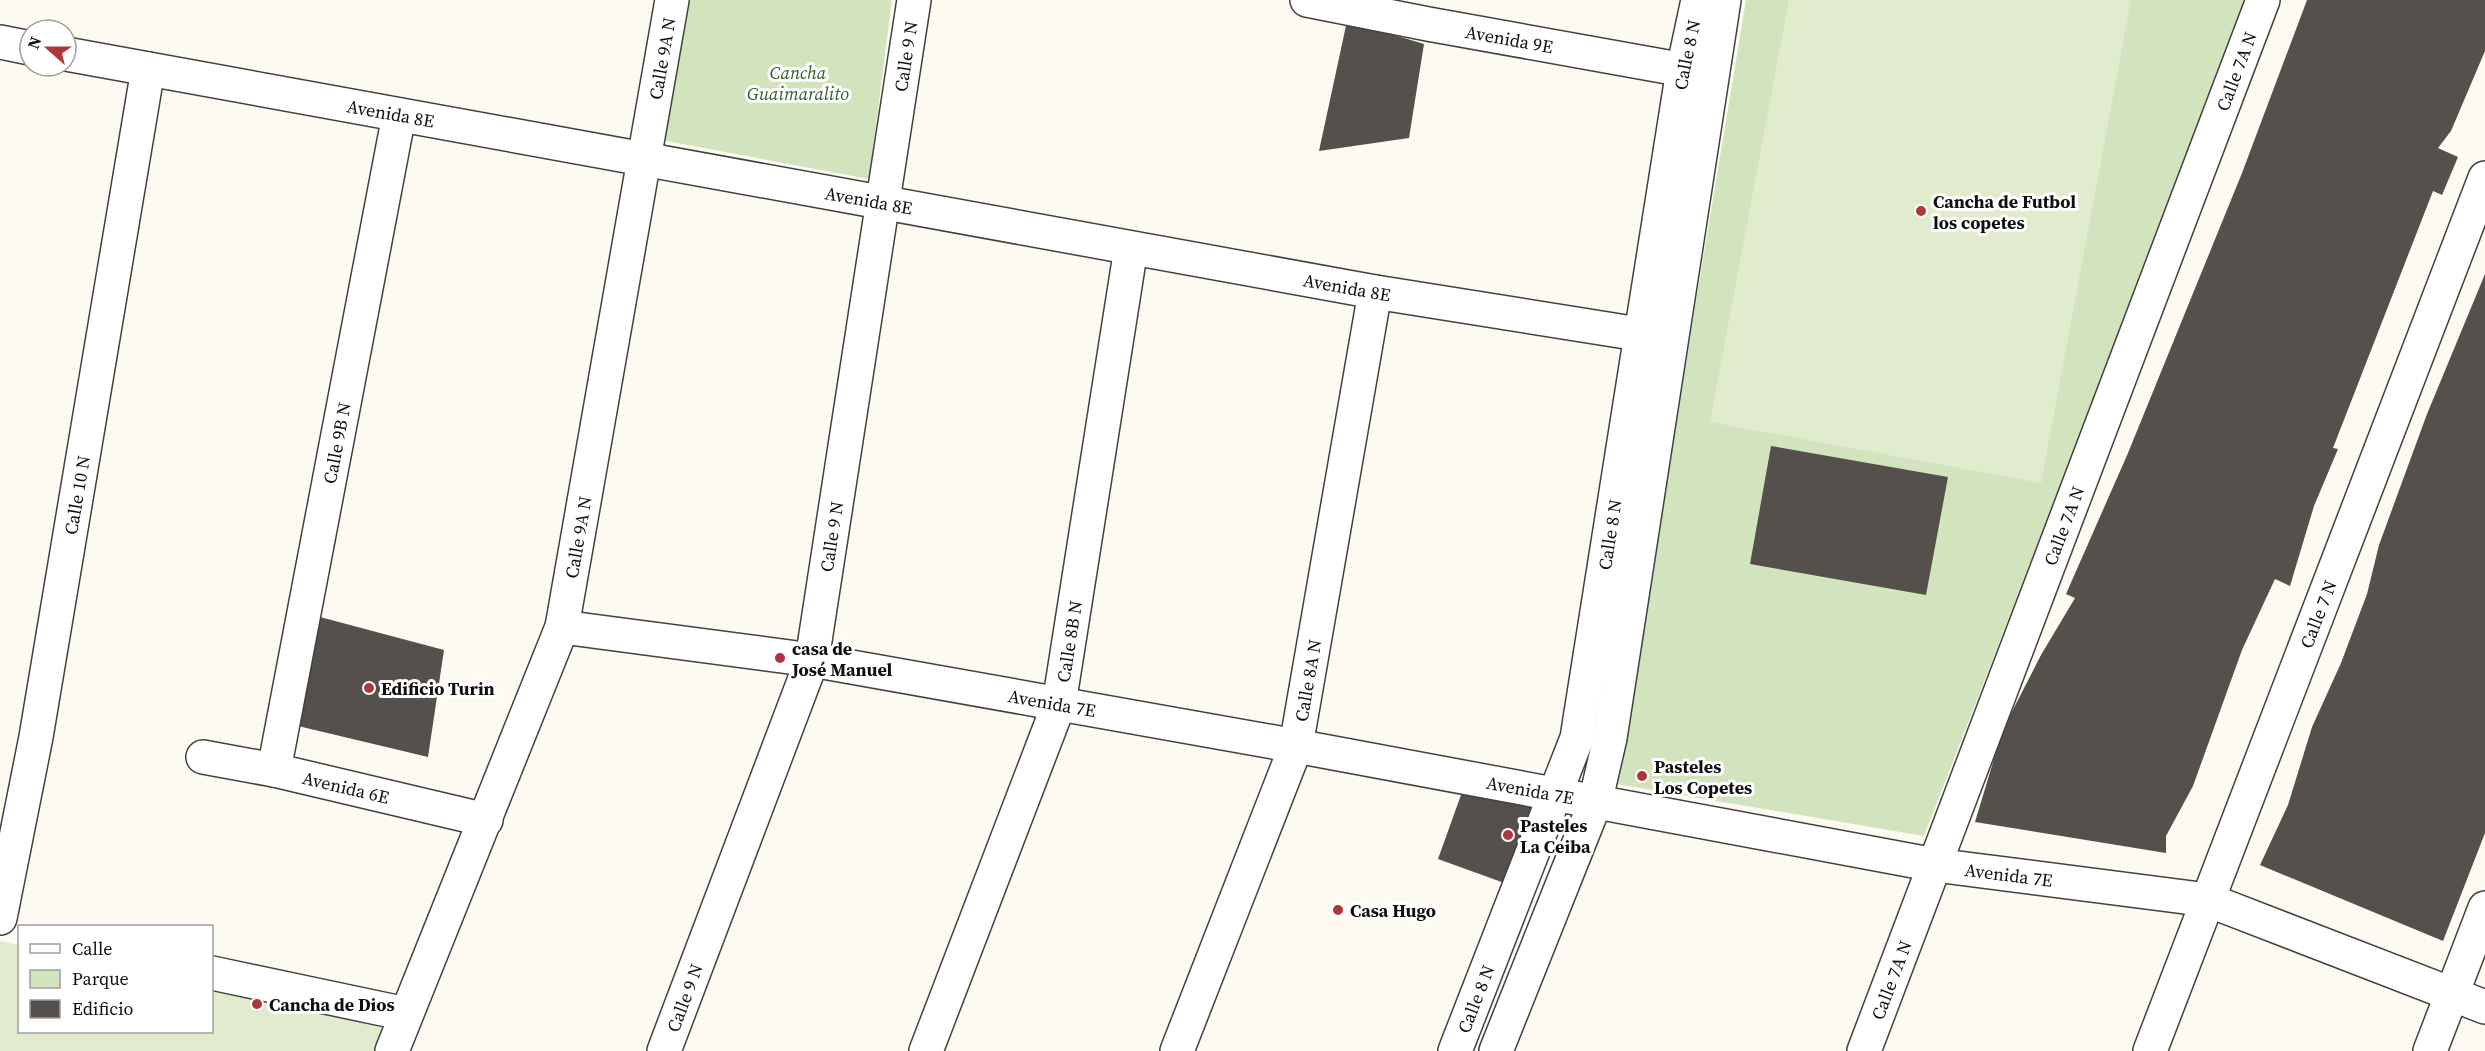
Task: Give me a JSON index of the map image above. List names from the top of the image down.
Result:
{
  "streets": {
    "street": [
      "Avenida 9E",
      "Calle 8 N",
      "Calle 9 N",
      "Calle 9A N",
      "Calle 7A N",
      "Avenida 8E",
      "Calle 9B N",
      "Calle 10 N",
      "Calle 7 N",
      "Calle 8B N",
      "Calle 8A N",
      "Avenida 7E",
      "Avenida 6E"
    ]
  },
  "crossings": [
    ["Avenida 9E", "Calle 8 N"],
    ["Calle 8 N", "Avenida 8E"],
    ["Calle 8 N", "Avenida 7E"],
    ["Calle 9 N", "Avenida 8E"],
    ["Calle 9 N", "Avenida 7E"],
    ["Calle 9A N", "Avenida 8E"],
    ["Calle 9A N", "Avenida 7E"],
    ["Calle 9A N", "Avenida 6E"],
    ["Calle 7A N", "Avenida 7E"],
    ["Avenida 8E", "Calle 9B N"],
    ["Avenida 8E", "Calle 10 N"],
    ["Avenida 8E", "Calle 8B N"],
    ["Avenida 8E", "Calle 8A N"],
    ["Calle 9B N", "Avenida 6E"],
    ["Calle 7 N", "Avenida 7E"],
    ["Calle 8B N", "Avenida 7E"],
    ["Calle 8A N", "Avenida 7E"]
  ],
  "parks": ["Cancha Guaimaralito"],
  "places": [
    "Cancha de Futbol los copetes",
    "casa de José Manuel",
    "Edificio Turin",
    "Pasteles Los Copetes",
    "Pasteles La Ceiba",
    "Casa Hugo",
    "Cancha de Dios"
  ],
  "legend": ["Calle", "Parque", "Edificio"],
  "north": "left"
}
